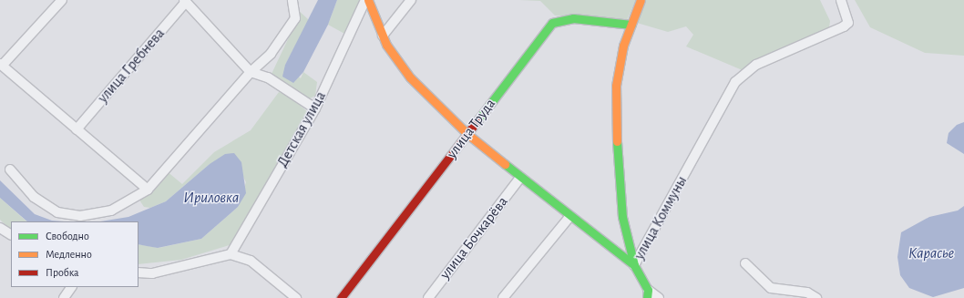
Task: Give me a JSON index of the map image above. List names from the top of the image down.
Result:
{
  "streets": {
    "street": [
      "улица Гребнева",
      "улица Труда",
      "Детская улица",
      "улица Коммуны",
      "улица Бочкарёва"
    ]
  },
  "crossings": [
    ["улица Труда", "улица Коммуны"]
  ],
  "water": ["Ириловка", "Карасье"],
  "legend": ["Свободно", "Медленно", "Пробка"]
}
